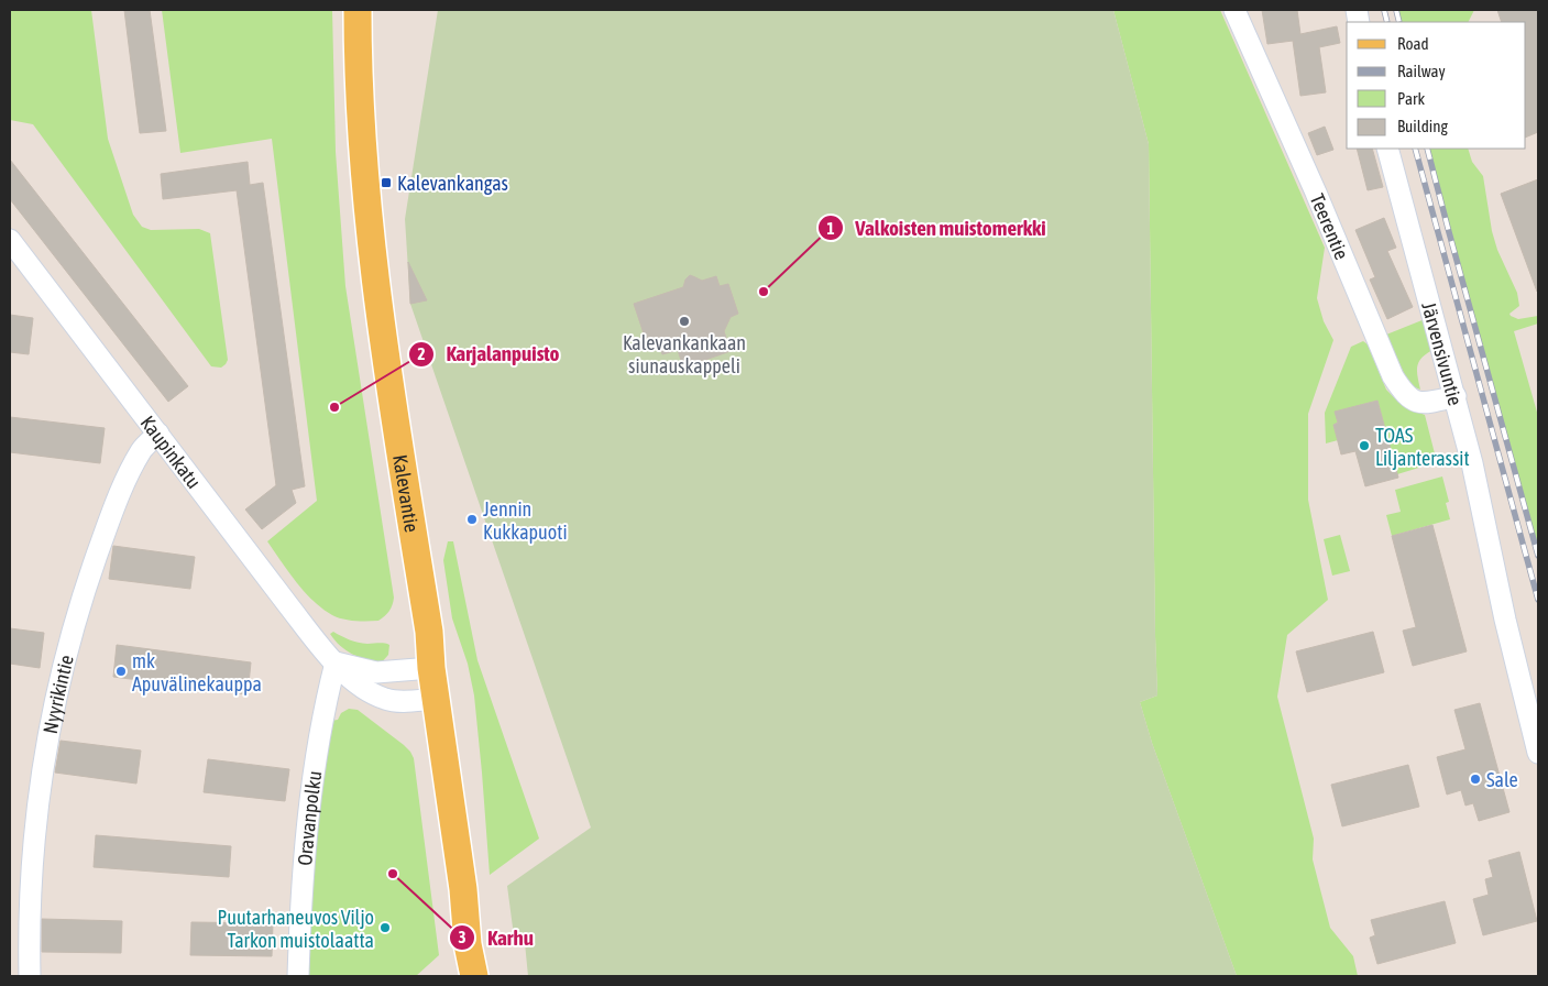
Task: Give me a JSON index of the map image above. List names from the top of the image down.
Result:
{
  "streets": {
    "main road": ["Kalevantie"],
    "street": [
      "Teerentie",
      "Järvensivuntie",
      "Kaupinkatu",
      "Nyyrikintie",
      "Oravanpolku"
    ]
  },
  "crossings": [
    ["Teerentie", "Järvensivuntie"],
    ["Kaupinkatu", "Kalevantie"],
    ["Kaupinkatu", "Nyyrikintie"],
    ["Kaupinkatu", "Oravanpolku"]
  ],
  "places": {
    "transit": ["Kalevankangas"],
    "other": [
      "Valkoisten muistomerkki",
      "Kalevankankaan siunauskappeli",
      "Karjalanpuisto",
      "TOAS Liljanterassit",
      "Jennin Kukkapuoti",
      "mk Apuvälinekauppa",
      "Sale",
      "Karhu",
      "Puutarhaneuvos Viljo Tarkon muistolaatta"
    ]
  },
  "legend": [
    "Road",
    "Railway",
    "Park",
    "Building"
  ]
}
